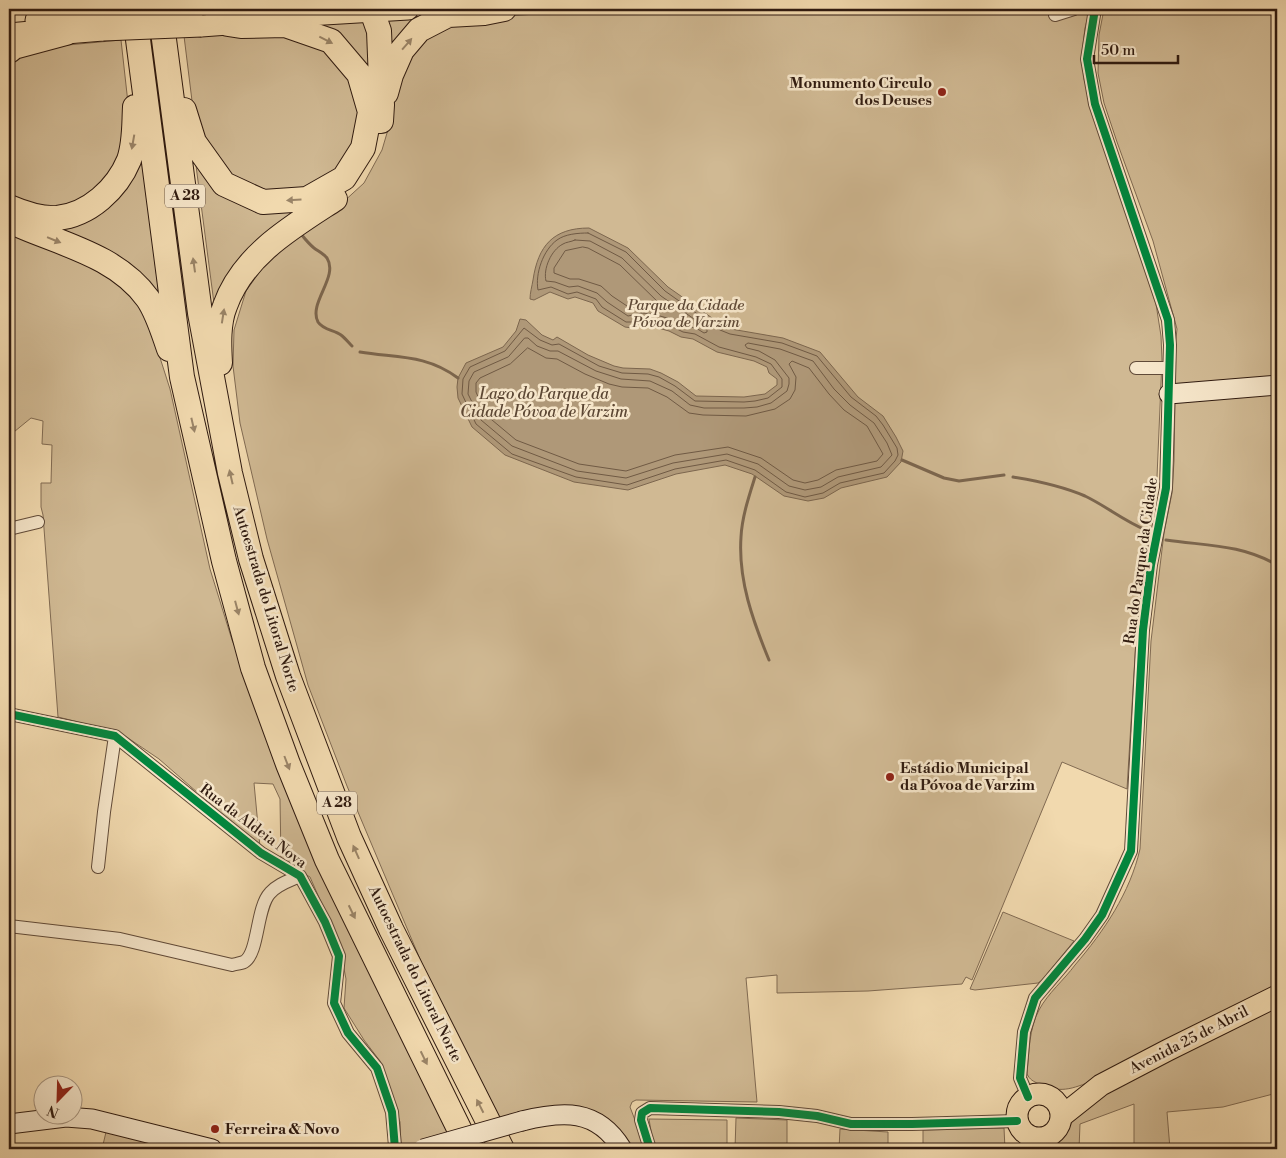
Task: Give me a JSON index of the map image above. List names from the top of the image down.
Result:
{
  "streets": {
    "highway": ["A 28", "Autoestrada do Litoral Norte"],
    "main road": ["Avenida 25 de Abril"],
    "street": ["Rua do Parque da Cidade", "Rua da Aldeia Nova"]
  },
  "crossings": [
    ["Rua do Parque da Cidade", "Avenida 25 de Abril"]
  ],
  "water": ["Lago do Parque da Cidade Póvoa de Varzim"],
  "parks": ["Parque da Cidade Póvoa de Varzim"],
  "places": ["Monumento Circulo dos Deuses", "Estádio Municipal da Póvoa de Varzim", "Ferreira & Novo"],
  "scale_bar": "50 m",
  "north": "bottom left"
}
